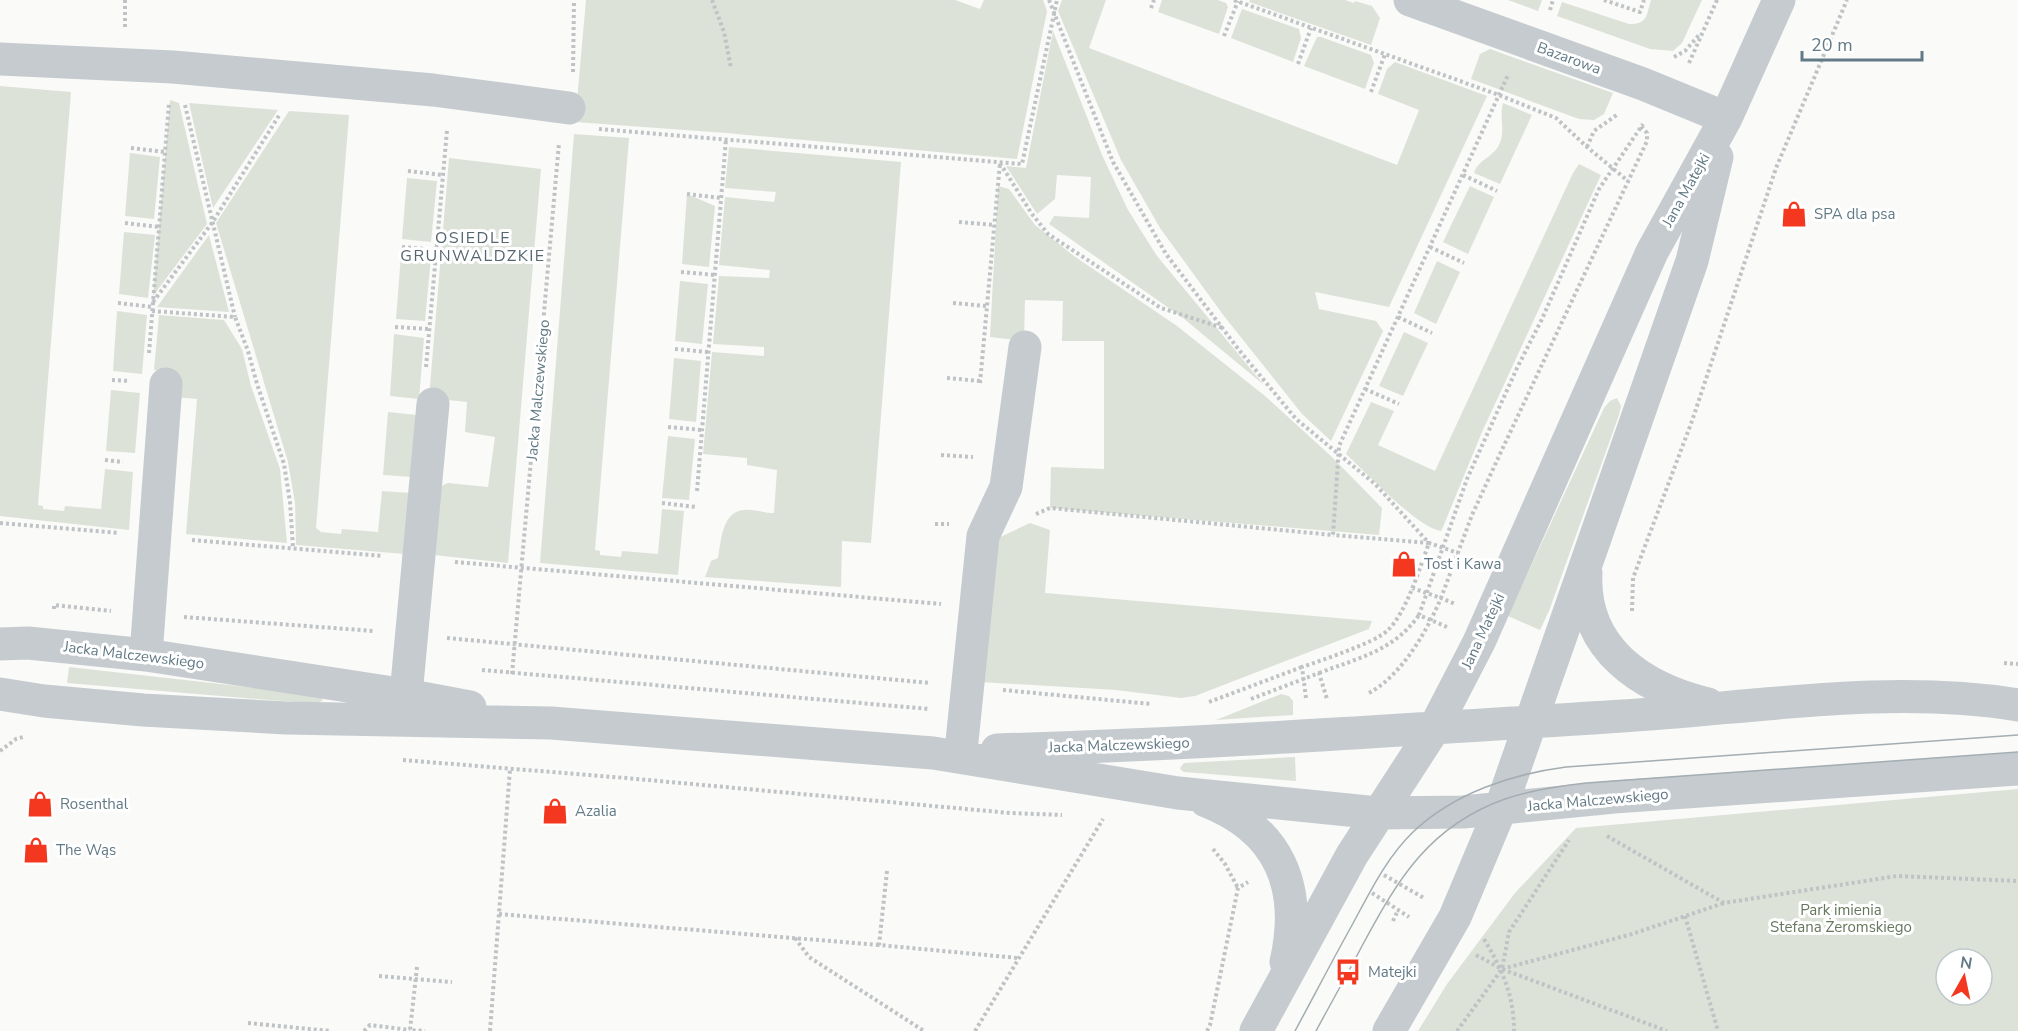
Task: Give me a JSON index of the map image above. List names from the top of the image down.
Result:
{
  "streets": {
    "street": ["Bazarowa", "Jana Matejki", "Jacka Malczewskiego"]
  },
  "crossings": [
    ["Bazarowa", "Jana Matejki"],
    ["Jana Matejki", "Jacka Malczewskiego"]
  ],
  "districts": ["OSIEDLE GRUNWALDZKIE"],
  "parks": ["Park imienia Stefana Żeromskiego"],
  "places": {
    "shop": [
      "SPA dla psa",
      "Tost i Kawa",
      "Rosenthal",
      "Azalia",
      "The Wąs"
    ],
    "bus stop": ["Matejki"]
  },
  "scale_bar": "20 m",
  "north": "top"
}
